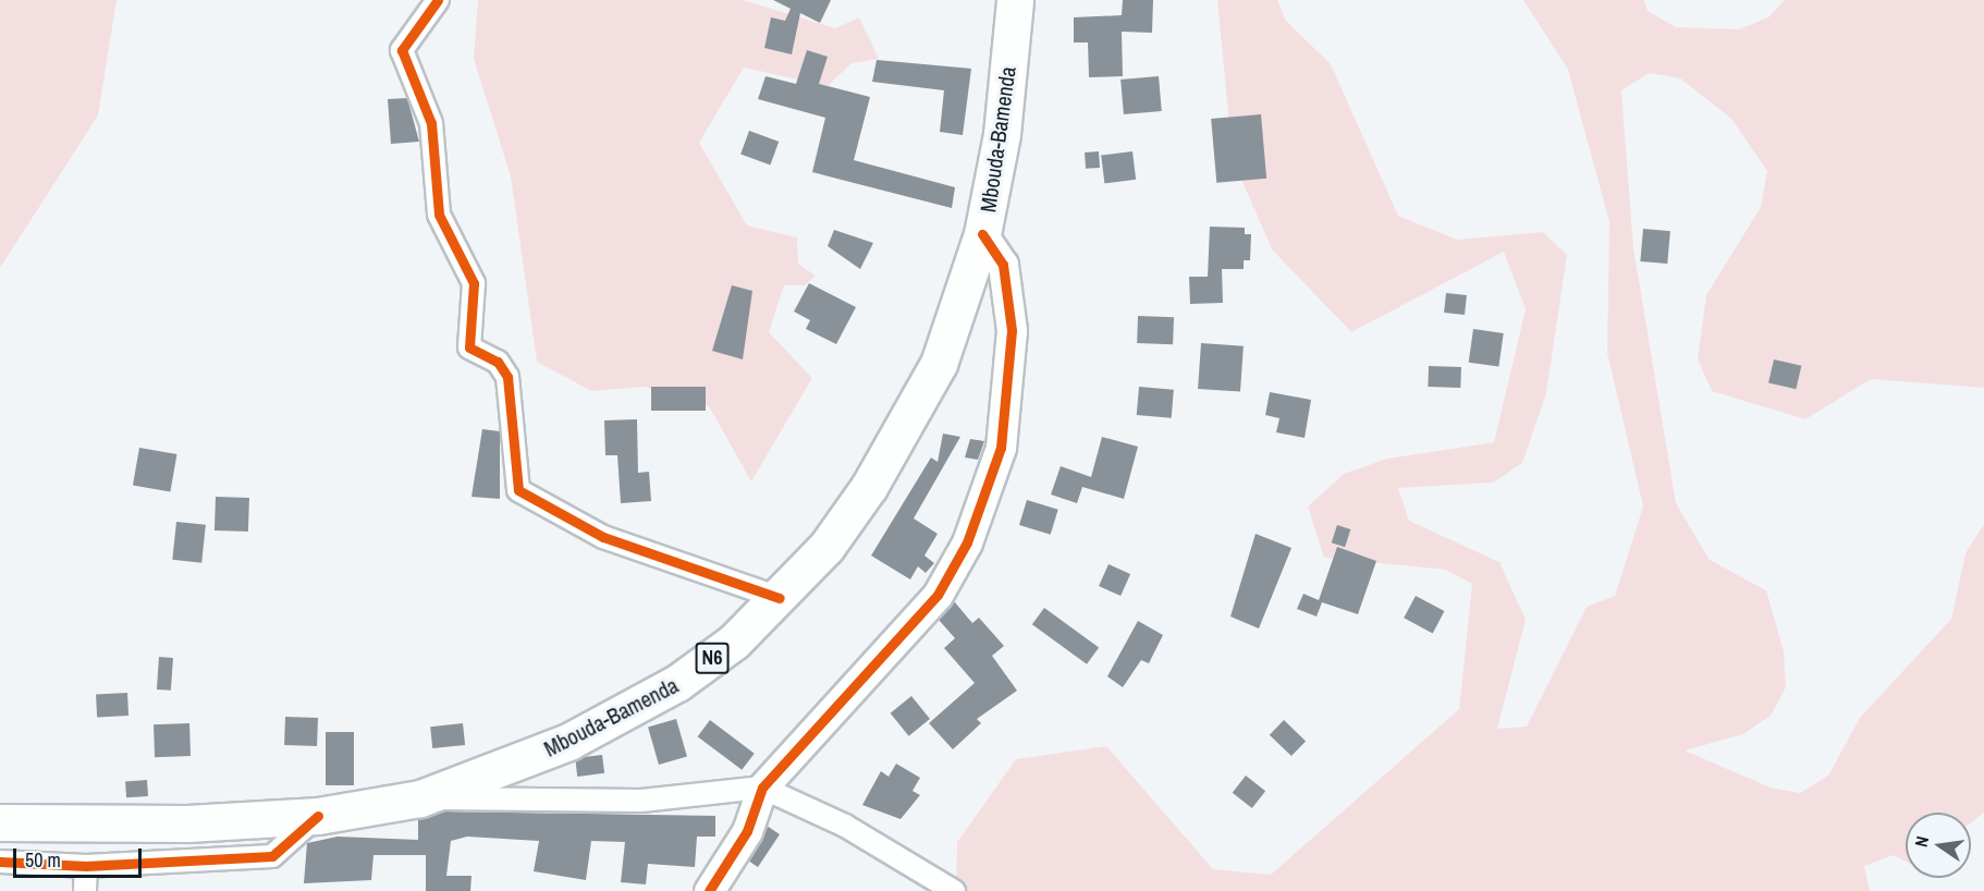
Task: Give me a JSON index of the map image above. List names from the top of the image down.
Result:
{
  "streets": {
    "highway": ["Mbouda-Bamenda", "N6"]
  },
  "scale_bar": "50 m",
  "north": "left"
}
